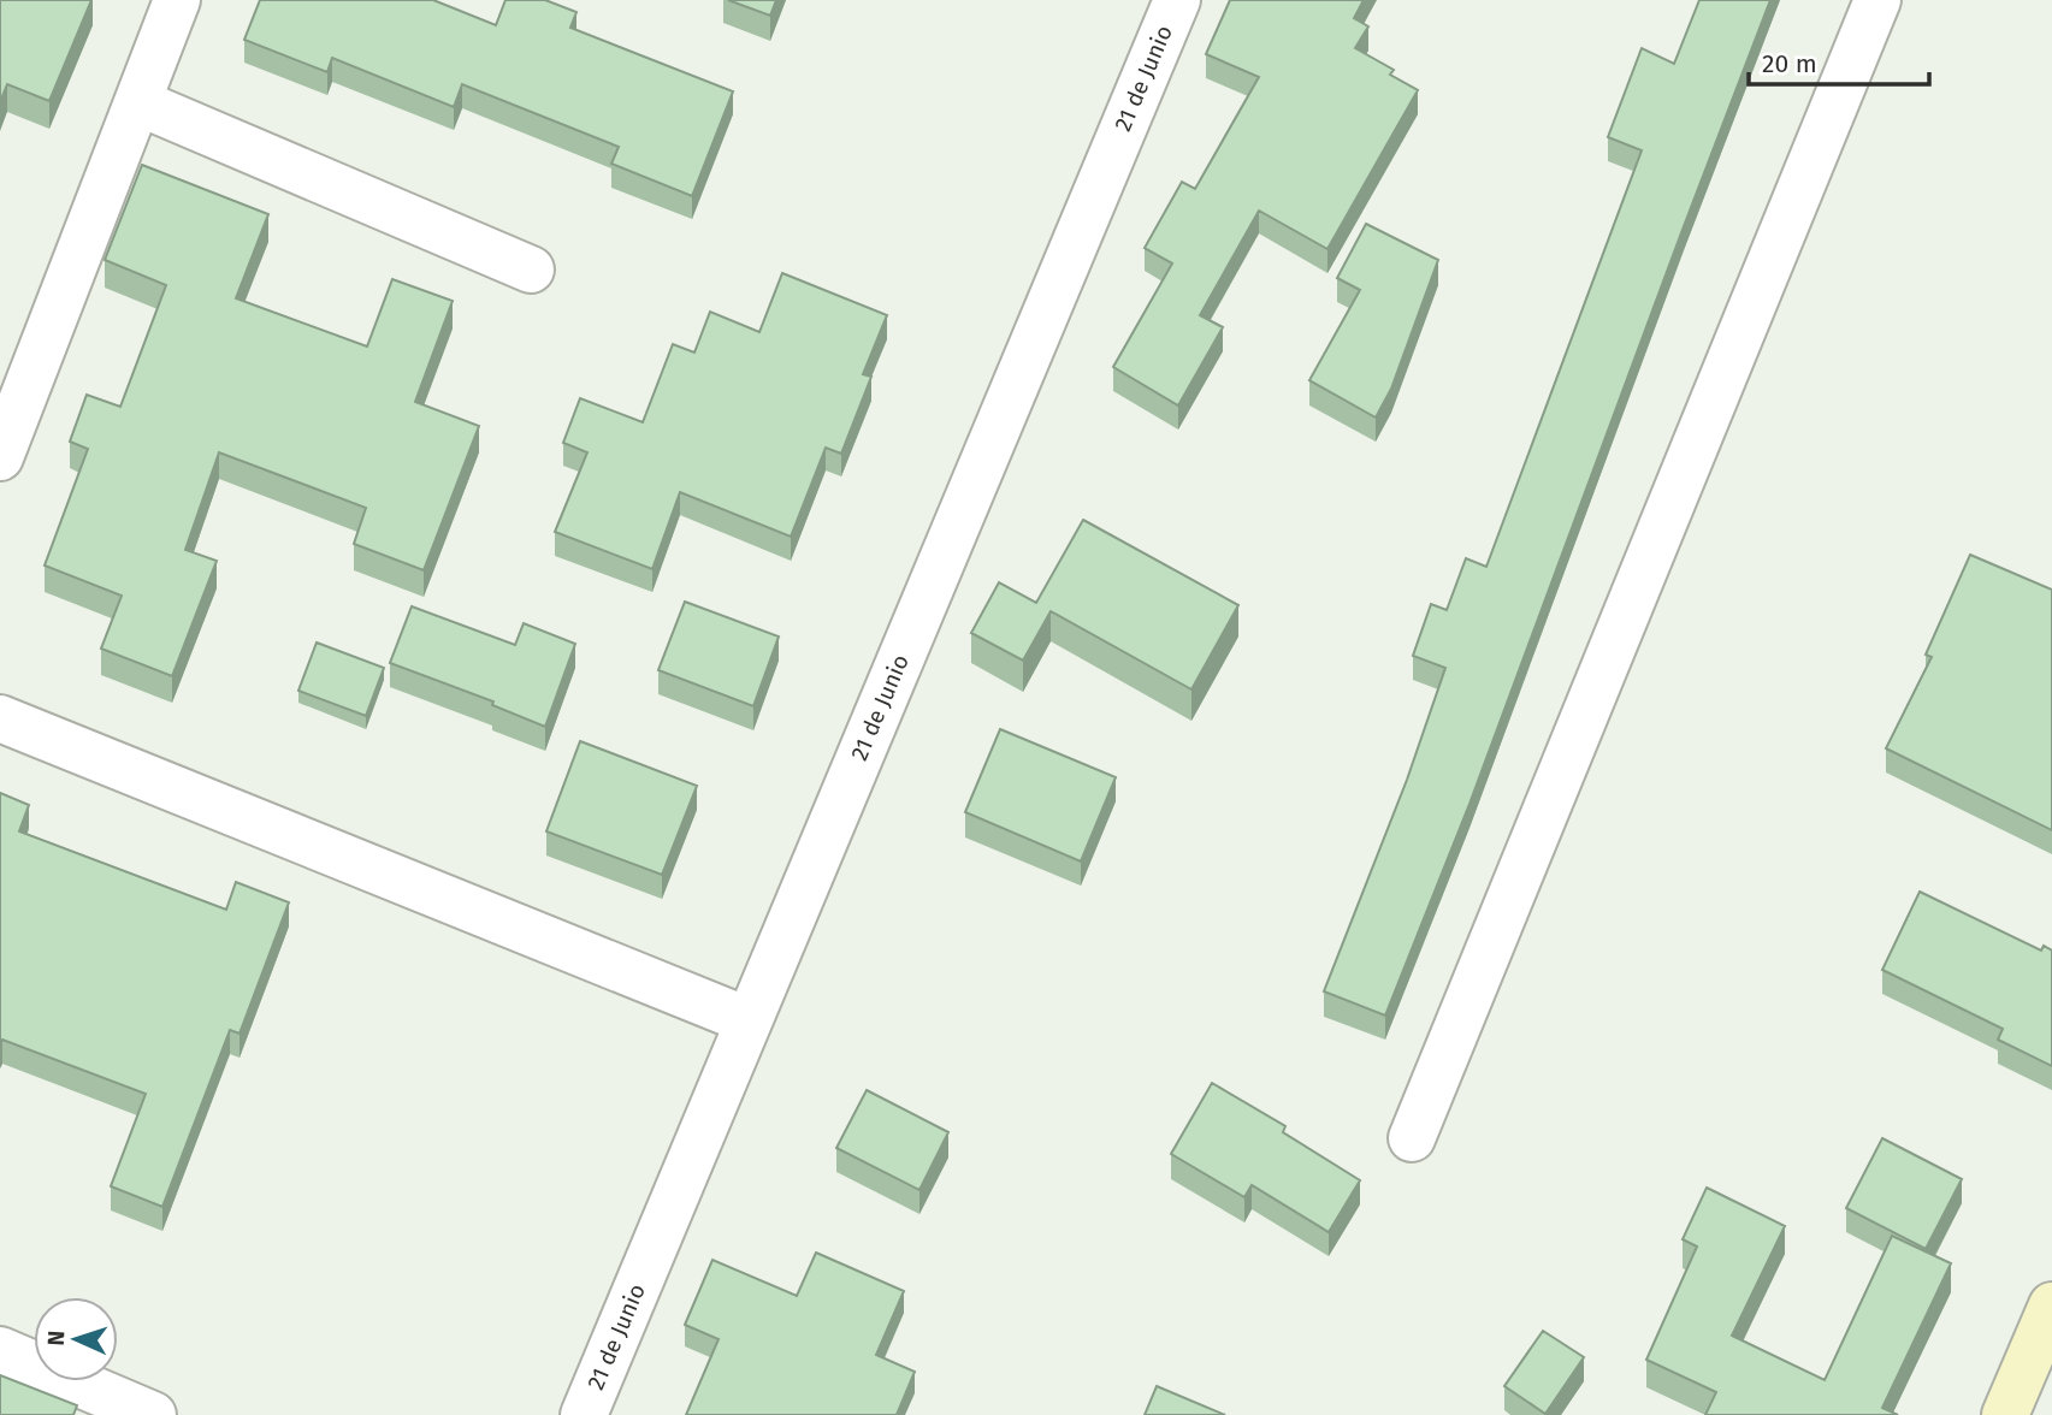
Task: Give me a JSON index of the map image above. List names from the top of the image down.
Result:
{
  "streets": {
    "street": ["21 de Junio"]
  },
  "scale_bar": "20 m",
  "north": "left"
}
